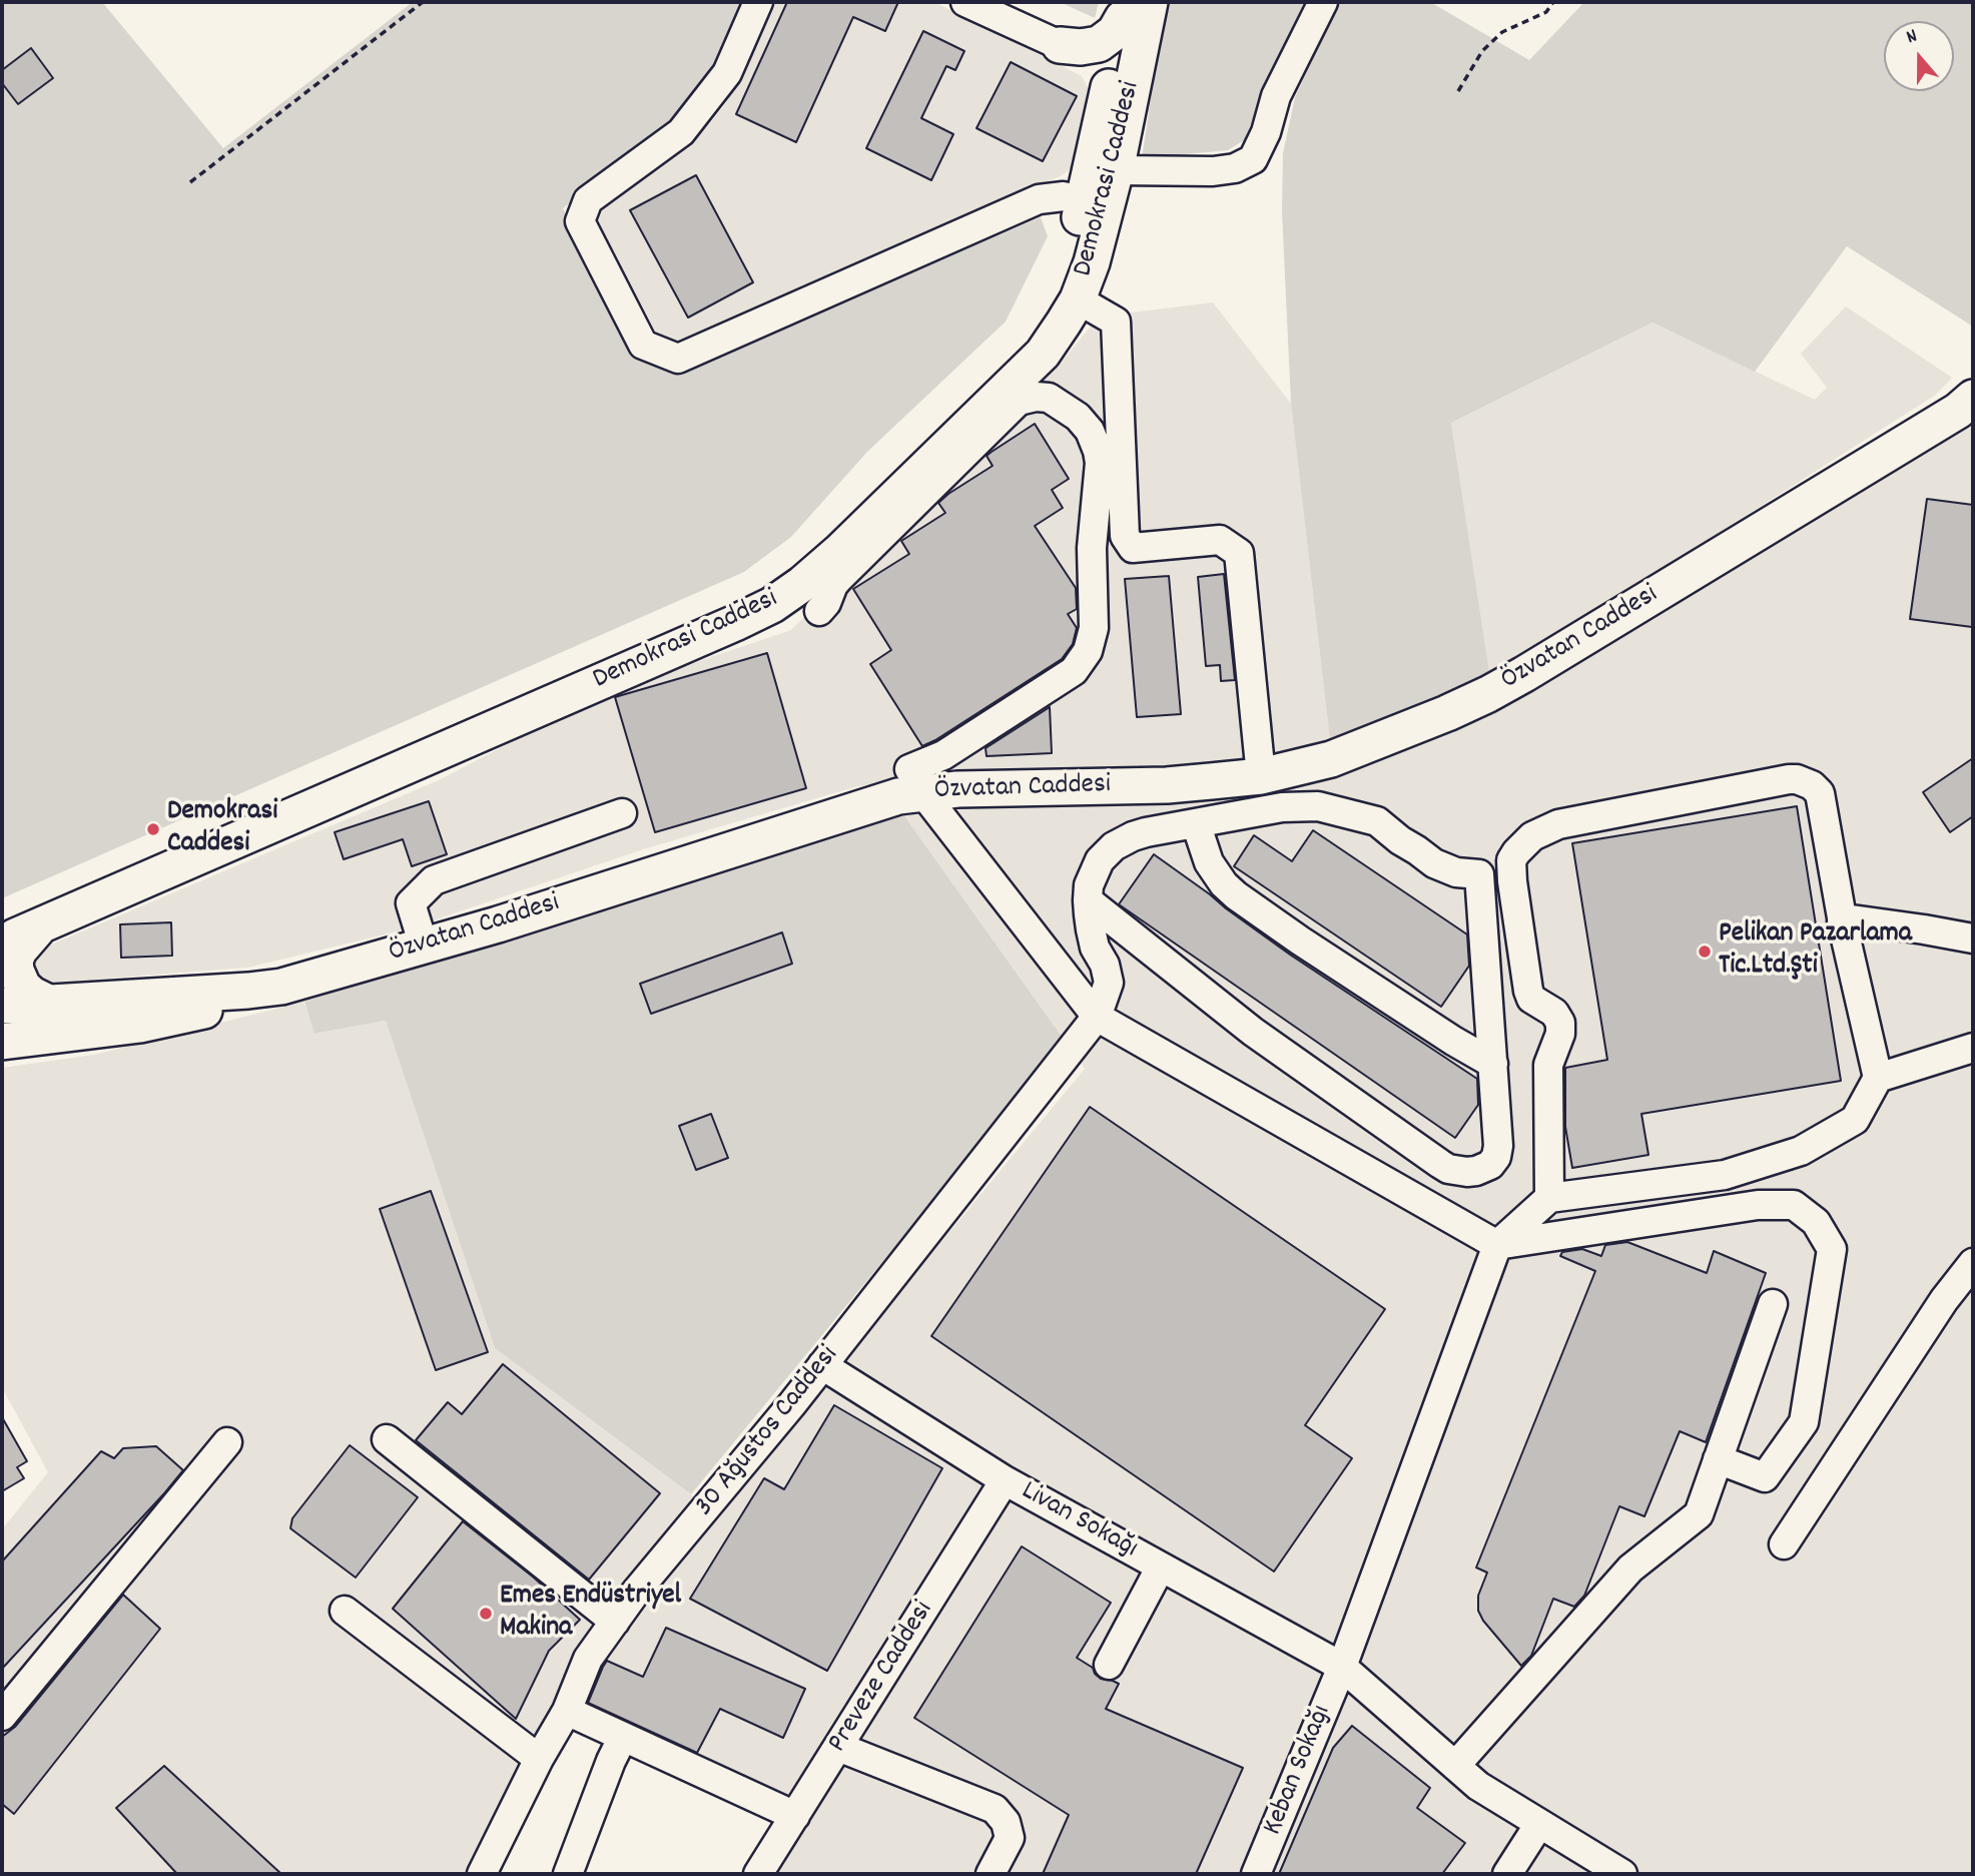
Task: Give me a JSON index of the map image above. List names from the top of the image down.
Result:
{
  "streets": {
    "main road": ["Demokrasi Caddesi", "Özvatan Caddesi"],
    "street": [
      "30 Ağustos Caddesi",
      "Livan Sokağı",
      "Preveze Caddesi",
      "Keban Sokağı"
    ]
  },
  "crossings": [
    ["30 Ağustos Caddesi", "Livan Sokağı"],
    ["Livan Sokağı", "Preveze Caddesi"],
    ["Livan Sokağı", "Keban Sokağı"]
  ],
  "places": ["Demokrasi Caddesi", "Pelikan Pazarlama Tic.Ltd.Şti", "Emes Endüstriyel Makina"],
  "north": "top"
}
